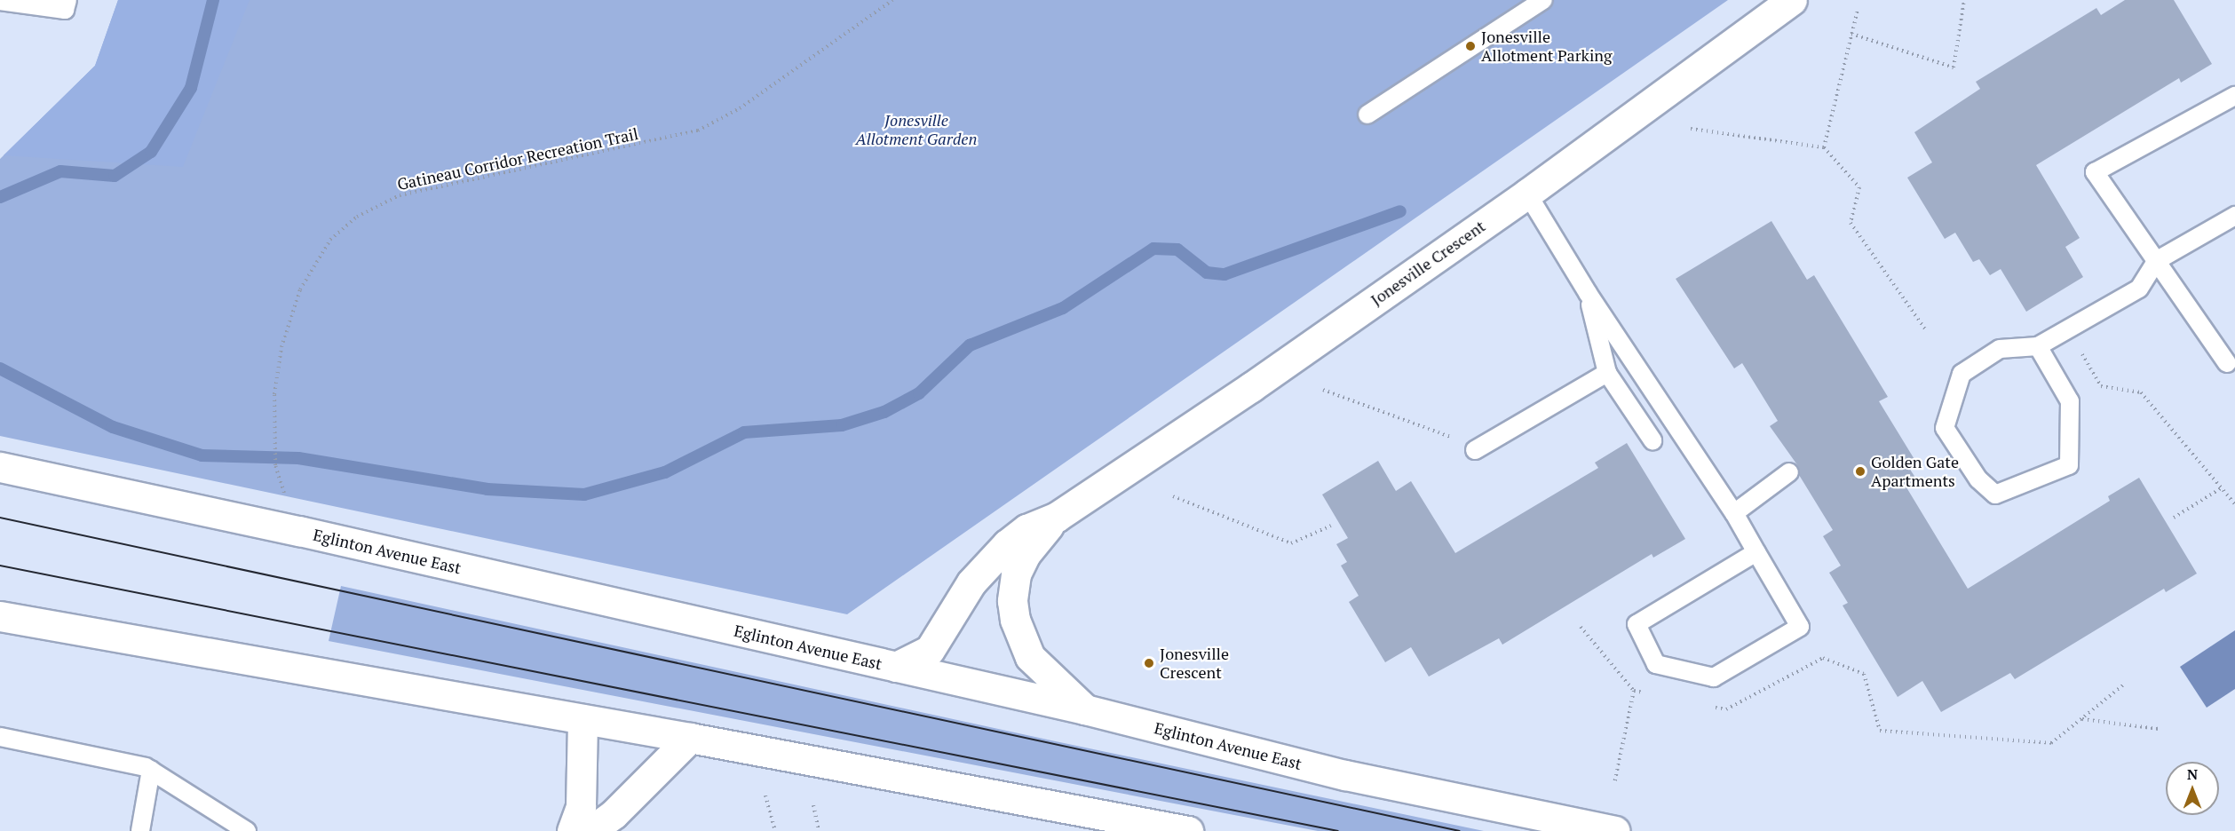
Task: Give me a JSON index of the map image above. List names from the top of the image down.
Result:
{
  "streets": {
    "main road": ["Jonesville Crescent", "Eglinton Avenue East"],
    "path": ["Gatineau Corridor Recreation Trail"]
  },
  "crossings": [
    ["Gatineau Corridor Recreation Trail", "Eglinton Avenue East"],
    ["Jonesville Crescent", "Eglinton Avenue East"]
  ],
  "parks": ["Jonesville Allotment Garden"],
  "places": ["Jonesville Allotment Parking", "Golden Gate Apartments", "Jonesville Crescent"],
  "north": "top"
}
